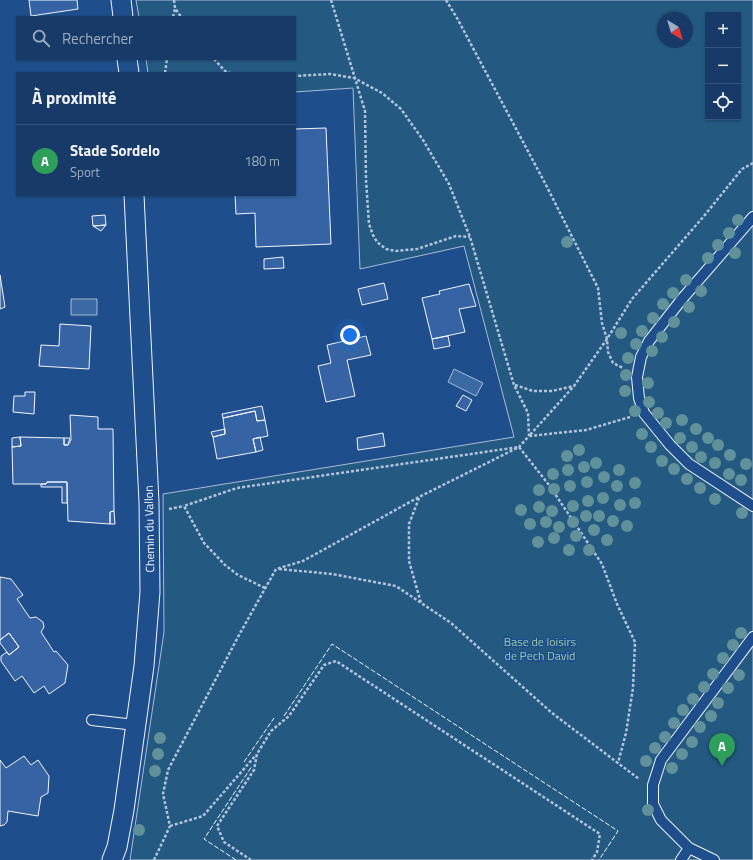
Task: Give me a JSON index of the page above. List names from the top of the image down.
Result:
{
  "streets": {
    "street": ["Chemin du Vallon"]
  },
  "parks": ["Base de loisirs de Pech David"],
  "north": "bottom right",
  "page": {
    "map_buttons": ["+", "−"],
    "search": "Rechercher",
    "heading": "À proximité",
    "list": [
      {
        "mark": "A",
        "name": "Stade Sordelo",
        "note": "Sport",
        "value": "180 m"
      }
    ],
    "pins": "A"
  }
}
